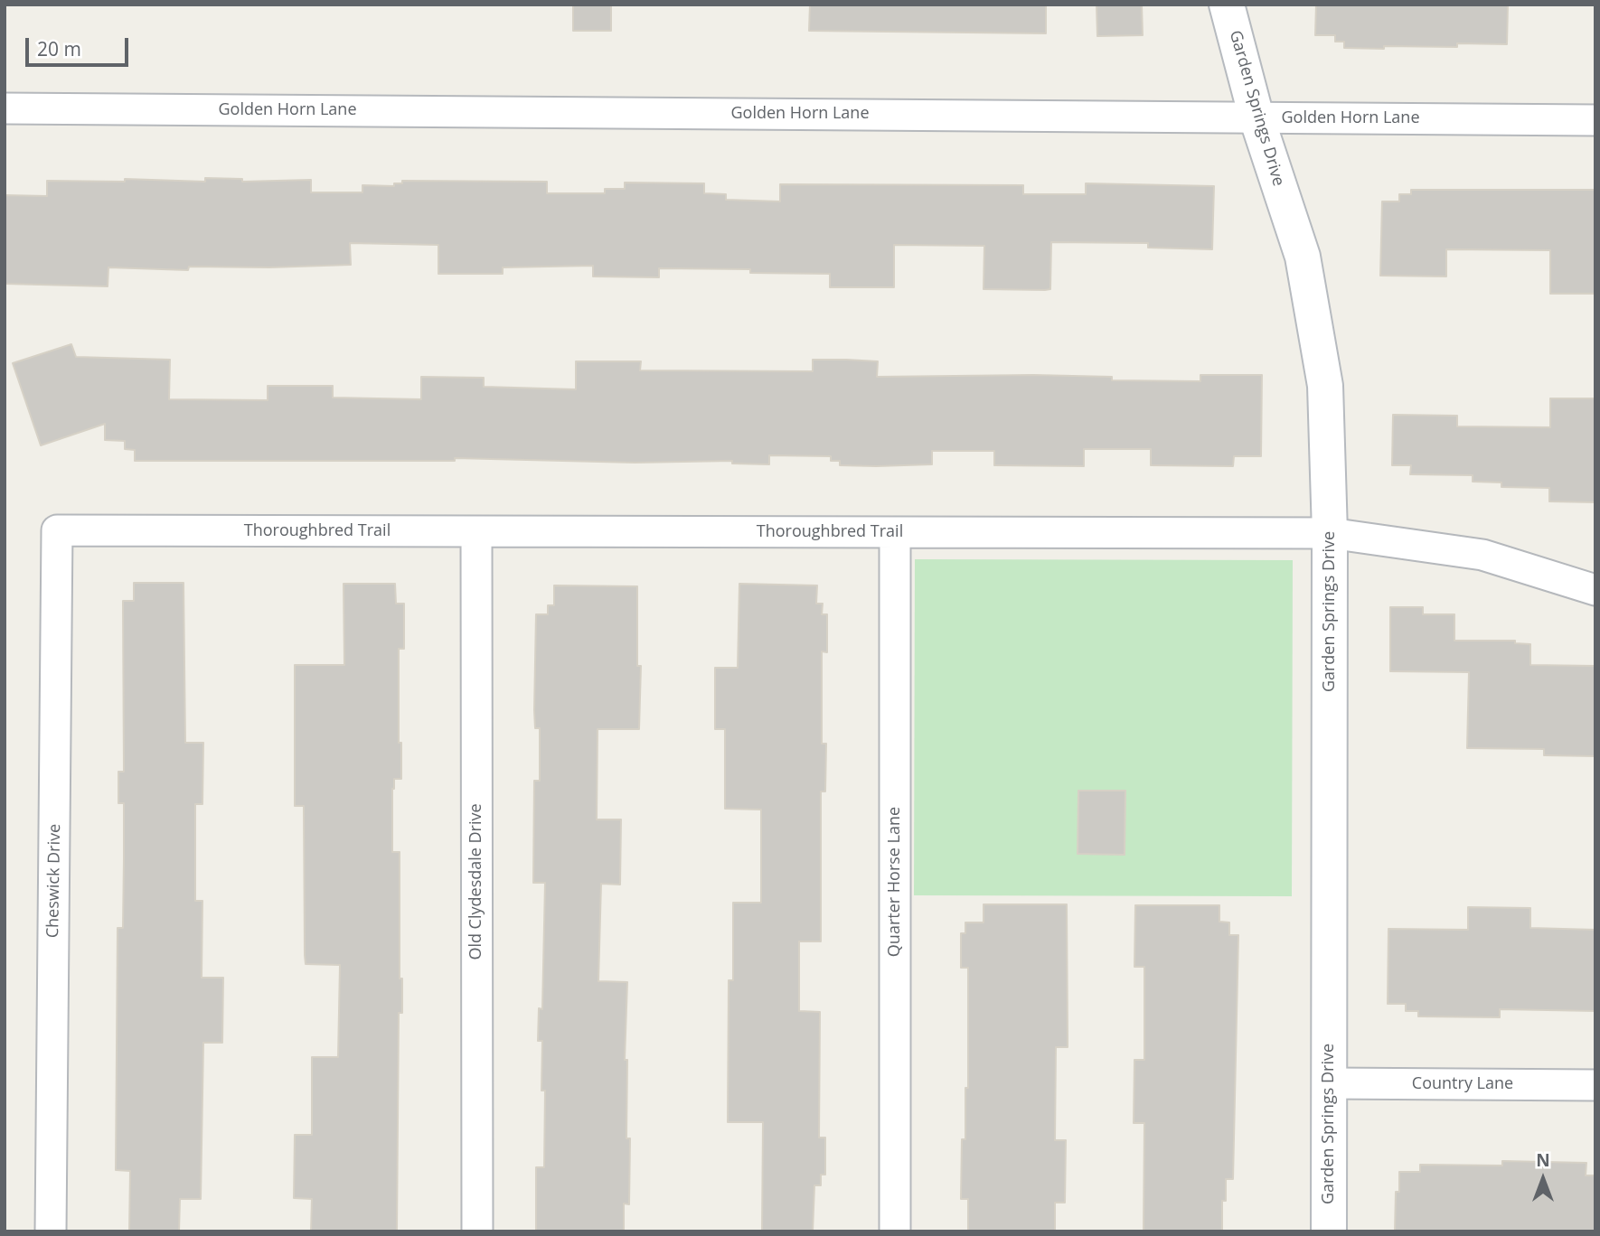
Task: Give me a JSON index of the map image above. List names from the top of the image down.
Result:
{
  "streets": {
    "street": [
      "Garden Springs Drive",
      "Golden Horn Lane",
      "Thoroughbred Trail",
      "Cheswick Drive",
      "Old Clydesdale Drive",
      "Quarter Horse Lane",
      "Country Lane"
    ]
  },
  "crossings": [
    ["Garden Springs Drive", "Golden Horn Lane"],
    ["Garden Springs Drive", "Thoroughbred Trail"],
    ["Garden Springs Drive", "Country Lane"],
    ["Thoroughbred Trail", "Cheswick Drive"],
    ["Thoroughbred Trail", "Old Clydesdale Drive"],
    ["Thoroughbred Trail", "Quarter Horse Lane"]
  ],
  "scale_bar": "20 m",
  "north": "top"
}
